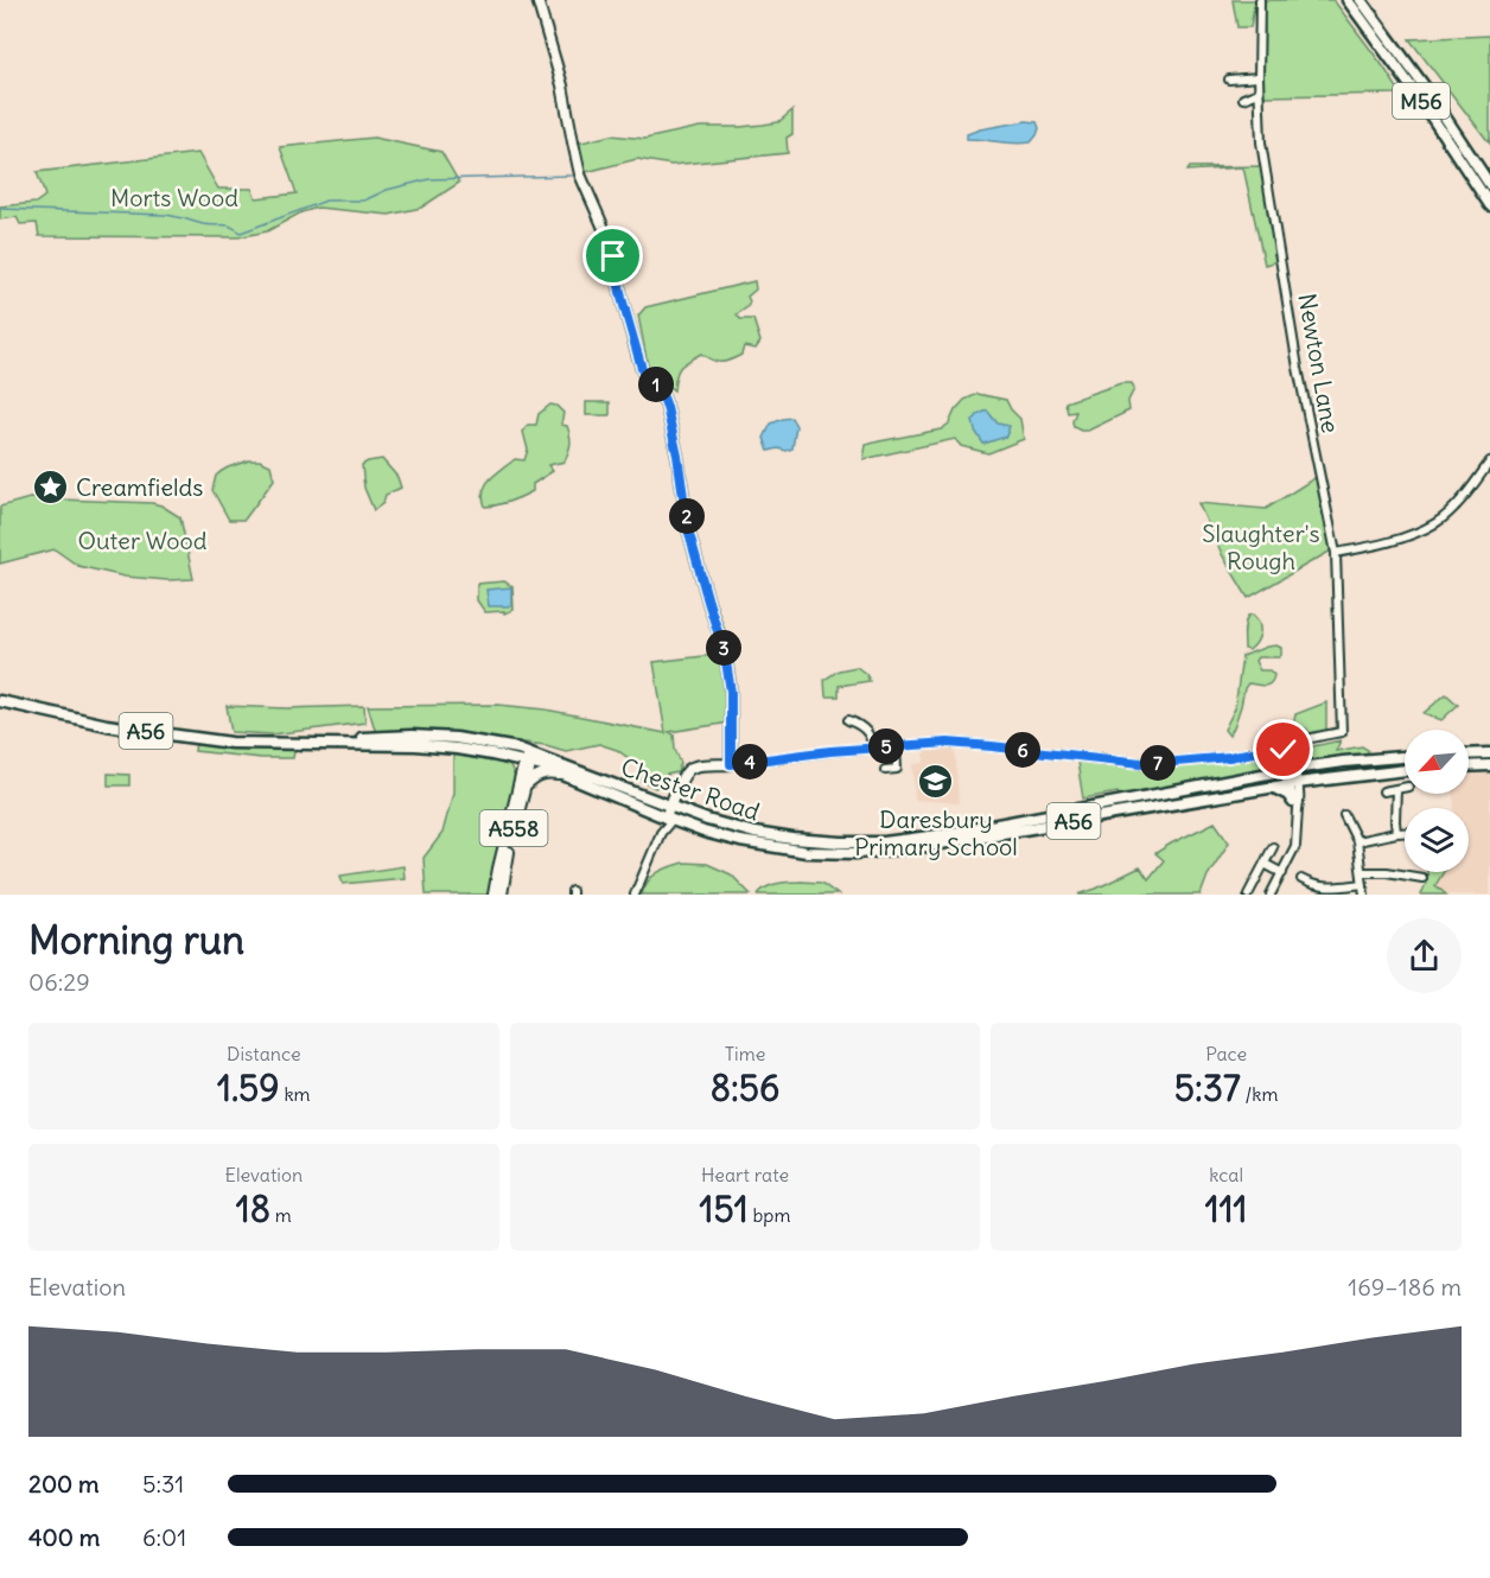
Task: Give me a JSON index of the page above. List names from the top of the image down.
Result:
{
  "streets": {
    "highway": ["M56", "A56", "Chester Road"],
    "main road": ["A558"],
    "street": ["Newton Lane"]
  },
  "crossings": [
    ["Newton Lane", "Chester Road"],
    ["A56", "Chester Road"],
    ["A56", "A558"],
    ["Chester Road", "A558"]
  ],
  "parks": ["Morts Wood", "Slaughter's Rough", "Outer Wood"],
  "places": {
    "place": ["Creamfields"],
    "school or university": ["Daresbury Primary School"]
  },
  "north": "bottom left",
  "page": {
    "pins": [
      "1",
      "2",
      "3",
      "5",
      "6",
      "4",
      "7"
    ],
    "heading": ["Morning run", "06:29"],
    "stats": [
      ["Distance", "1.59 km"],
      ["Time", "8:56"],
      ["Pace", "5:37 /km"],
      ["Elevation", "18 m"],
      ["Heart rate", "151 bpm"],
      ["kcal", "111"]
    ],
    "chart": ["Elevation", "169–186 m"],
    "list": [
      {
        "name": "200 m",
        "note": "5:31"
      },
      {
        "name": "400 m",
        "note": "6:01"
      }
    ]
  }
}
